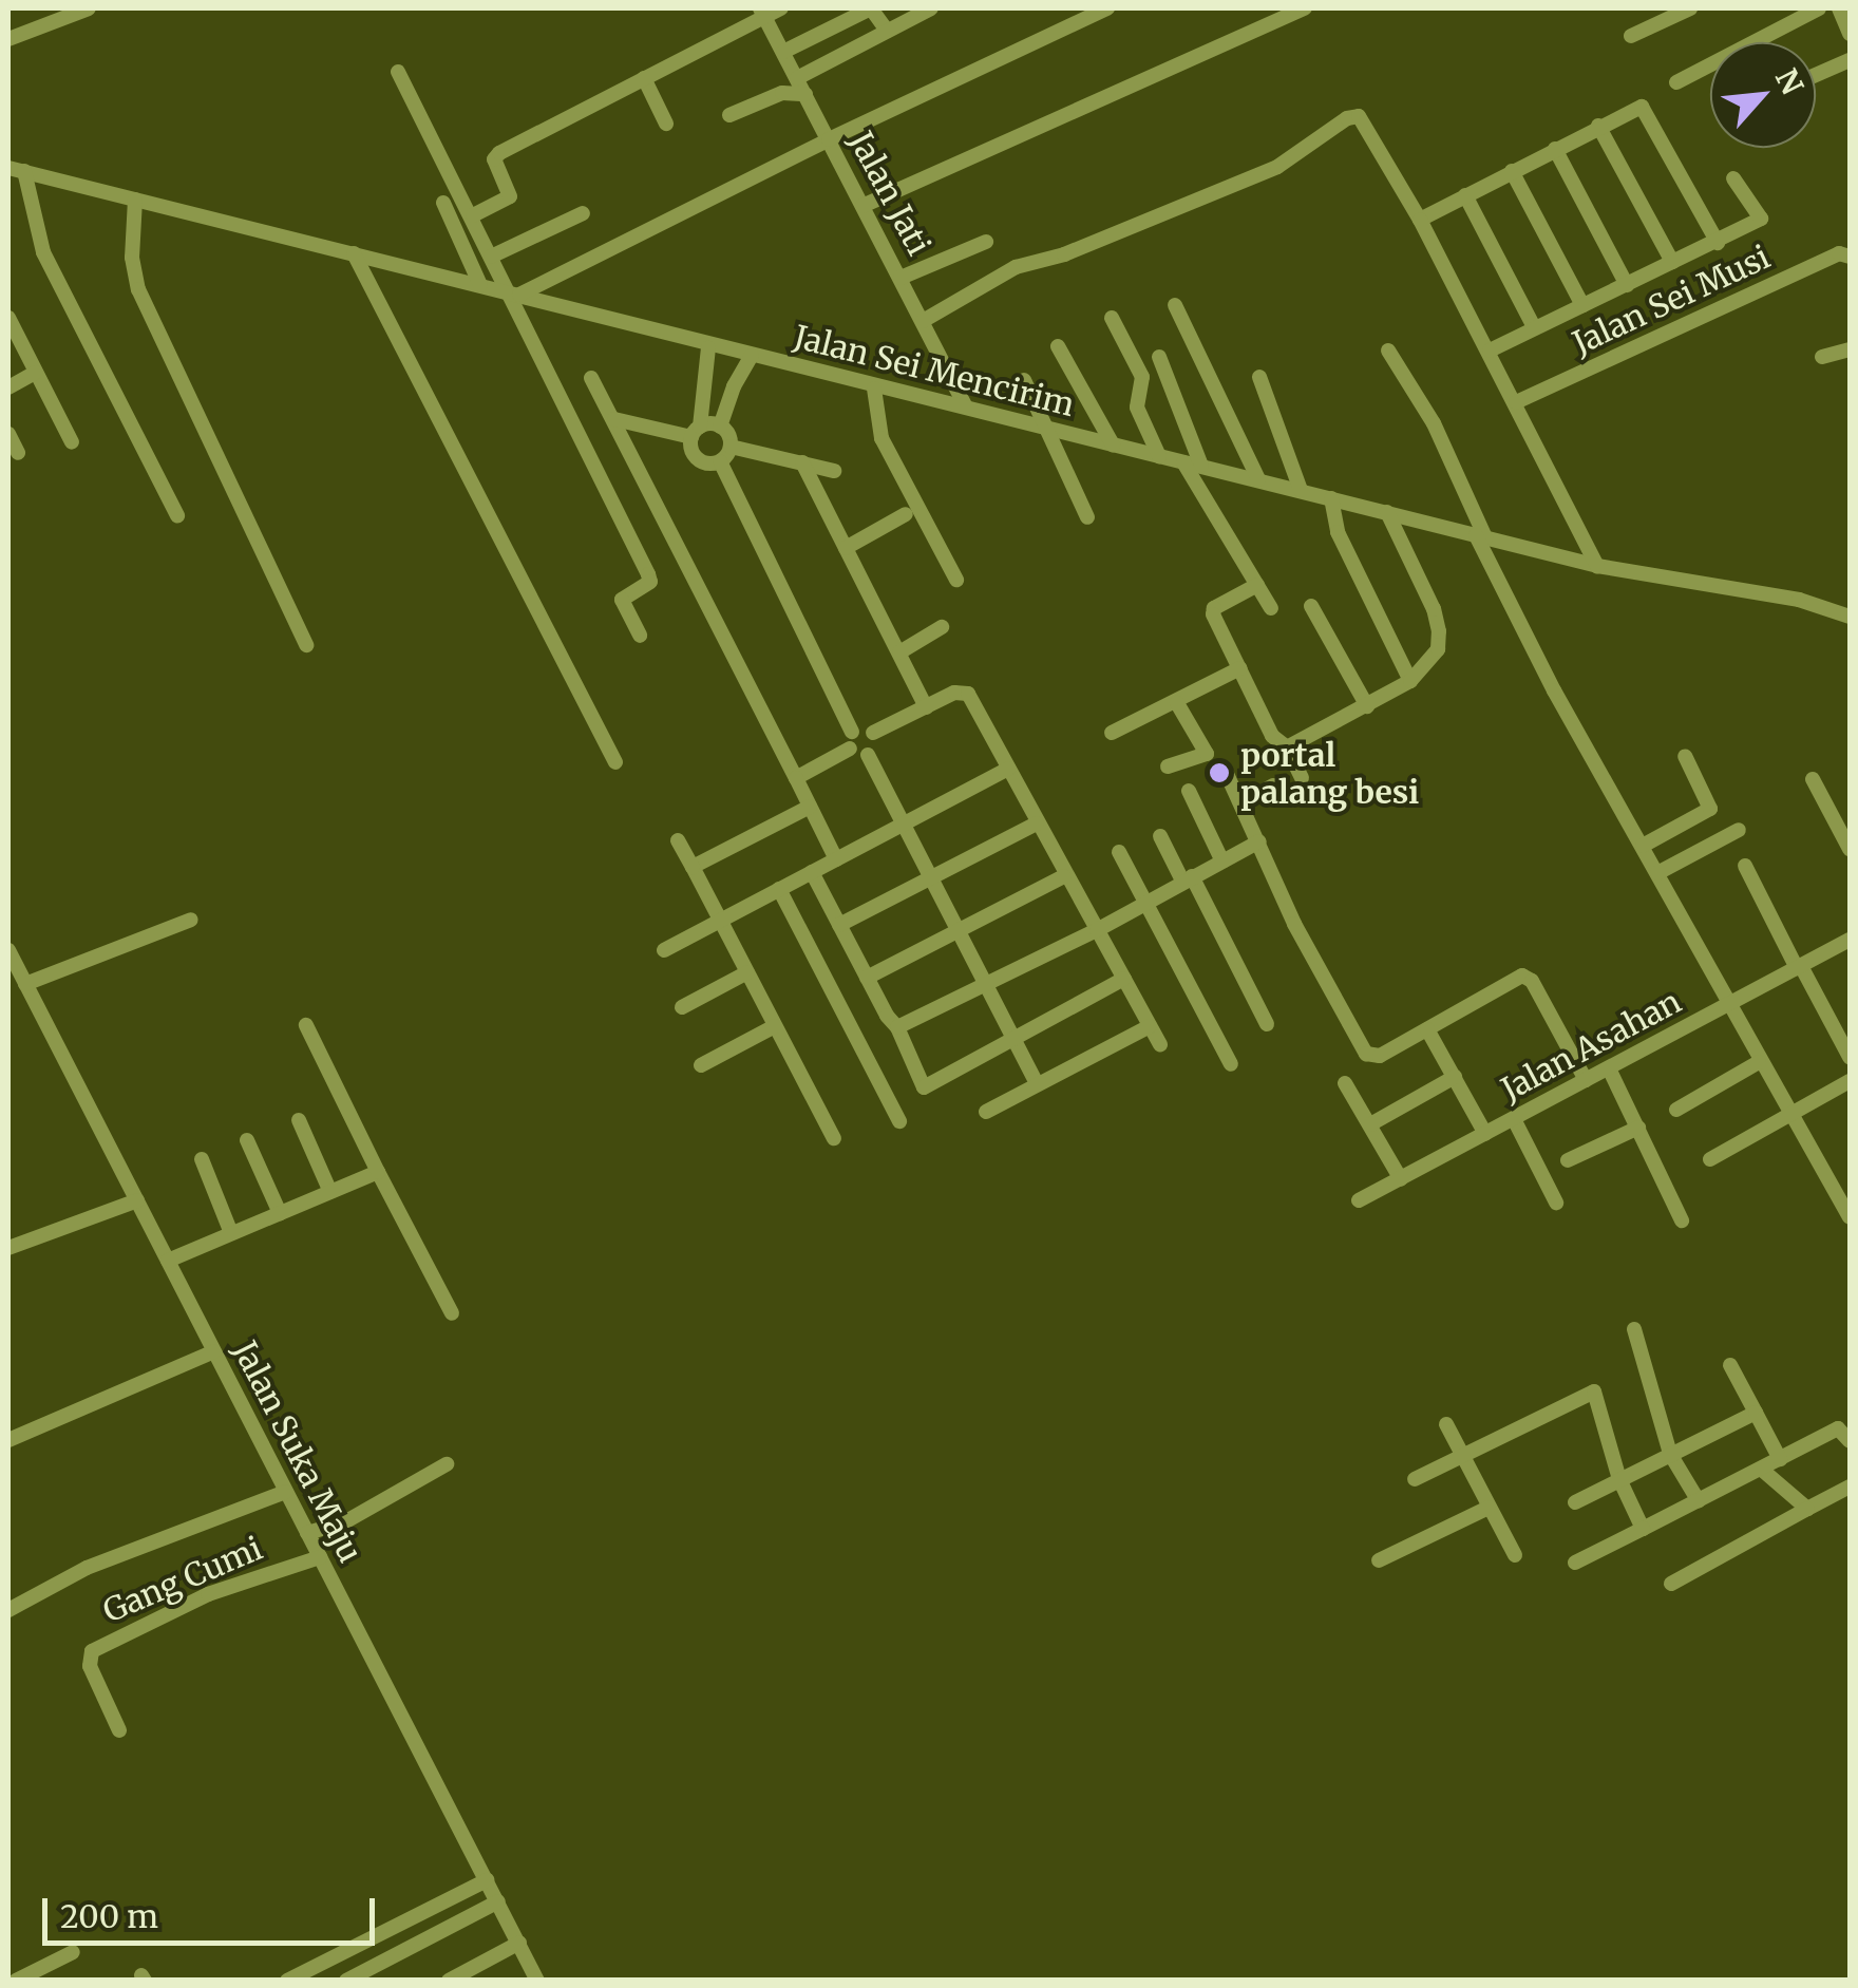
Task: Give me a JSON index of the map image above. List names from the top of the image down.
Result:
{
  "streets": {
    "street": [
      "Jalan Jati",
      "Jalan Sei Musi",
      "Jalan Sei Mencirim",
      "Jalan Asahan",
      "Jalan Suka Maju",
      "Gang Cumi"
    ]
  },
  "crossings": [
    ["Jalan Jati", "Jalan Sei Mencirim"],
    ["Jalan Suka Maju", "Gang Cumi"]
  ],
  "places": ["portal palang besi"],
  "scale_bar": "200 m",
  "north": "top right"
}
